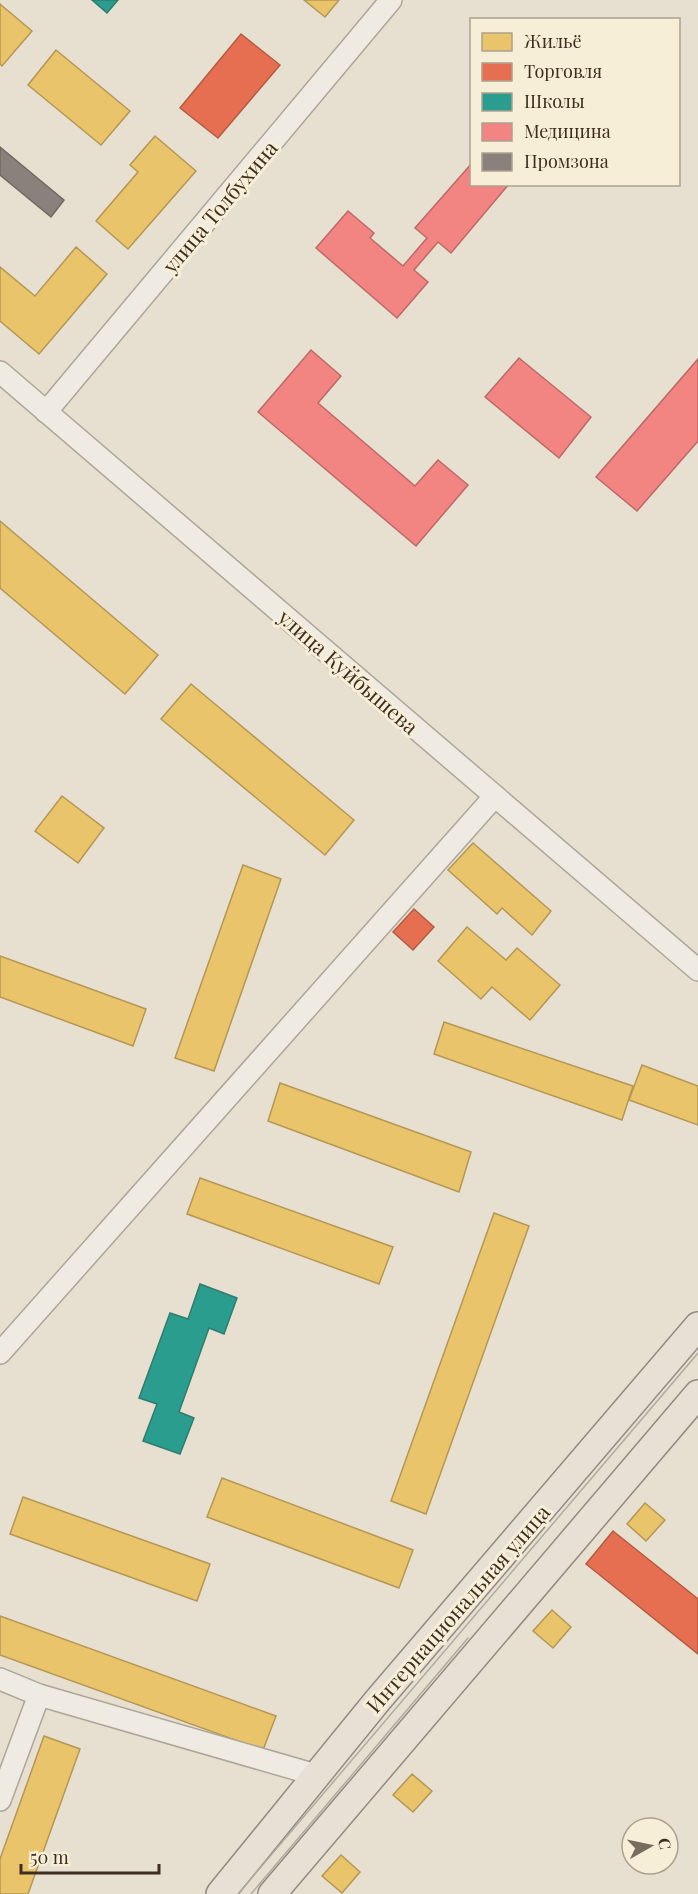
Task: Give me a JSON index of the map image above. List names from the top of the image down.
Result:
{
  "streets": {
    "main road": ["Интернациональная улица"],
    "street": ["улица Толбухина", "улица Куйбышева"]
  },
  "crossings": [
    ["улица Толбухина", "улица Куйбышева"]
  ],
  "legend": [
    "Жильё",
    "Торговля",
    "Школы",
    "Медицина",
    "Промзона"
  ],
  "scale_bar": "50 m",
  "north": "right"
}
